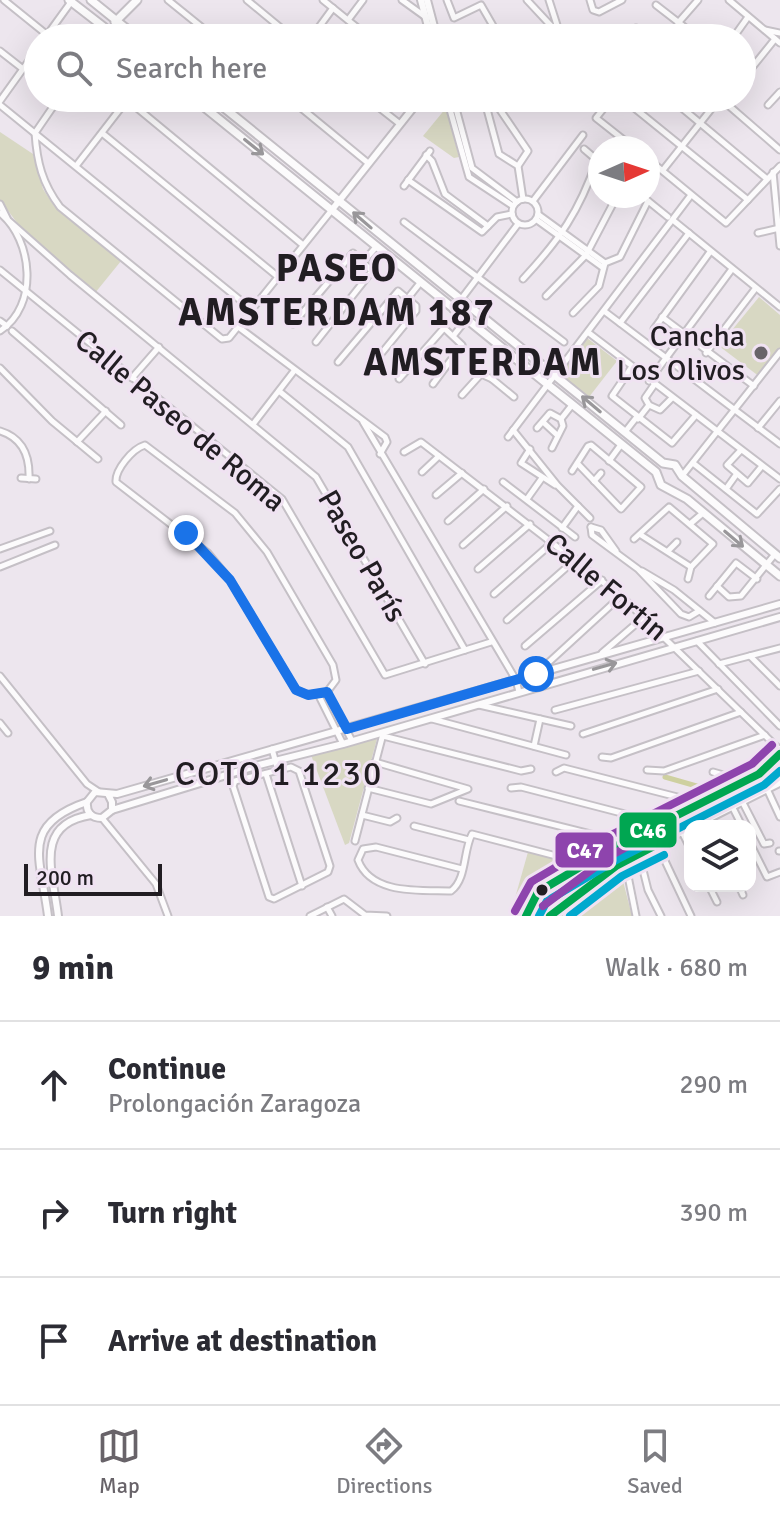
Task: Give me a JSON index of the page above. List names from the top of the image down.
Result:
{
  "streets": {
    "street": ["Calle Paseo de Roma", "Paseo París", "Calle Fortín"]
  },
  "crossings": [
    ["Calle Paseo de Roma", "Paseo París"]
  ],
  "districts": ["PASEO AMSTERDAM 187", "AMSTERDAM", "COTO 1 1230"],
  "places": ["Cancha Los Olivos"],
  "lines": ["transit line C47", "transit line C46"],
  "scale_bar": "200 m",
  "north": "right",
  "page": {
    "search": "Search here",
    "scale": "200 m",
    "heading": ["9 min", "Walk · 680 m"],
    "list": [
      ["Continue", "Prolongación Zaragoza", "290 m"],
      ["Turn right", "390 m"],
      "Arrive at destination"
    ],
    "nav": ["Map", "Directions", "Saved"]
  }
}
